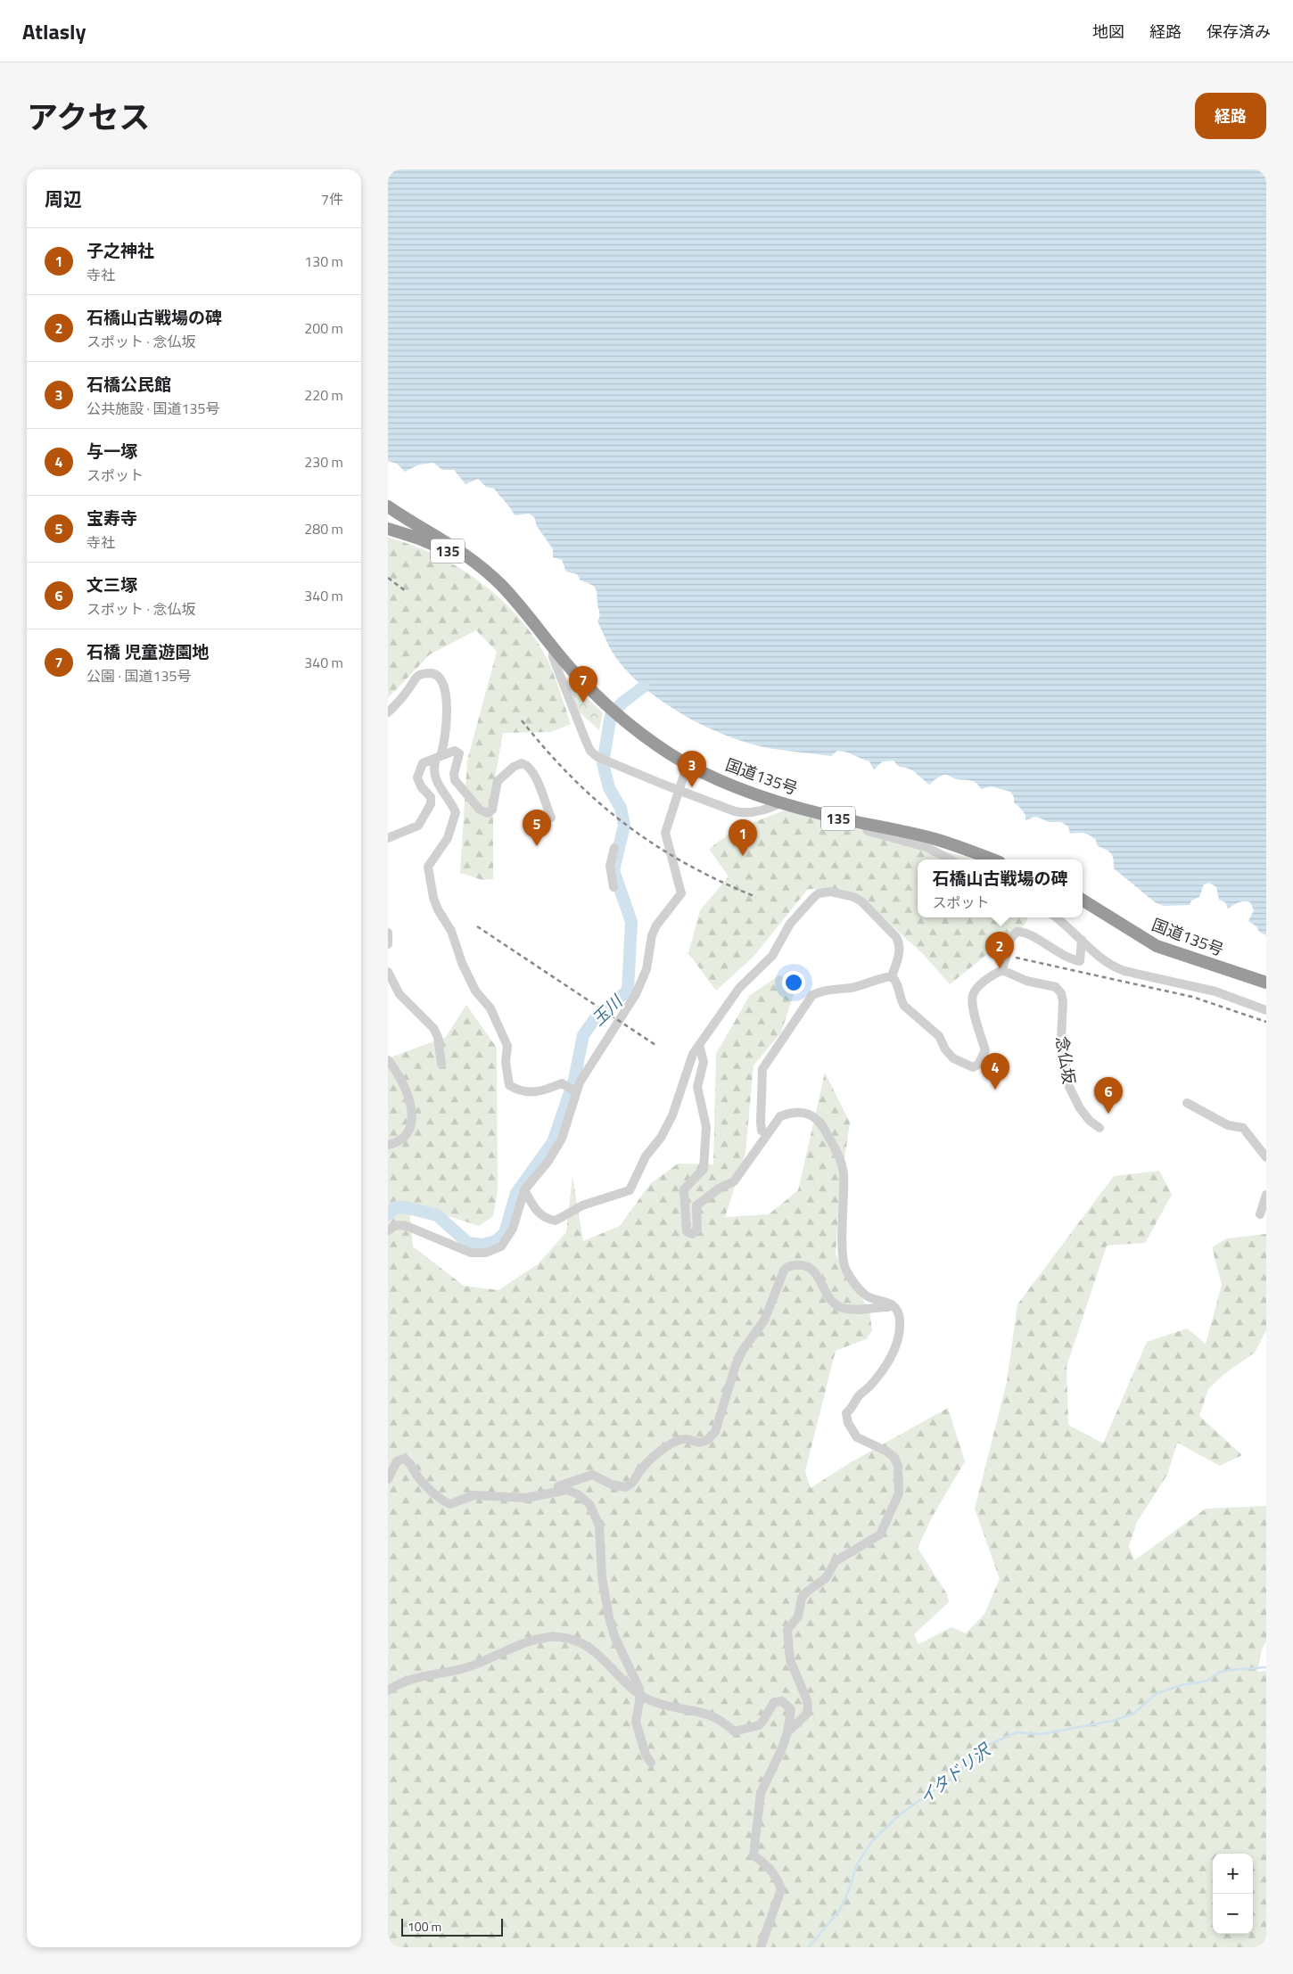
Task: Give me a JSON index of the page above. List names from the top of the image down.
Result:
{
  "streets": {
    "highway": ["135", "国道135号"],
    "street": ["念仏坂"]
  },
  "water": ["玉川", "イタドリ沢"],
  "scale_bar": "100 m",
  "page": {
    "header": "Atlasly",
    "nav": ["地図", "経路", "保存済み"],
    "title": "アクセス",
    "buttons": "経路",
    "heading": ["周辺", "7件"],
    "list": [
      {
        "mark": "1",
        "name": "子之神社",
        "note": "寺社",
        "value": "130 m"
      },
      {
        "mark": "2",
        "name": "石橋山古戦場の碑",
        "note": "スポット · 念仏坂",
        "value": "200 m"
      },
      {
        "mark": "3",
        "name": "石橋公民館",
        "note": "公共施設 · 国道135号",
        "value": "220 m"
      },
      {
        "mark": "4",
        "name": "与一塚",
        "note": "スポット",
        "value": "230 m"
      },
      {
        "mark": "5",
        "name": "宝寿寺",
        "note": "寺社",
        "value": "280 m"
      },
      {
        "mark": "6",
        "name": "文三塚",
        "note": "スポット · 念仏坂",
        "value": "340 m"
      },
      {
        "mark": "7",
        "name": "石橋 児童遊園地",
        "note": "公園 · 国道135号",
        "value": "340 m"
      }
    ],
    "pins": [
      "7",
      "3",
      "5",
      "1",
      "2",
      "4",
      "6"
    ],
    "popup": ["石橋山古戦場の碑", "スポット"],
    "map_buttons": ["+", "−"],
    "scale": "100 m"
  }
}
